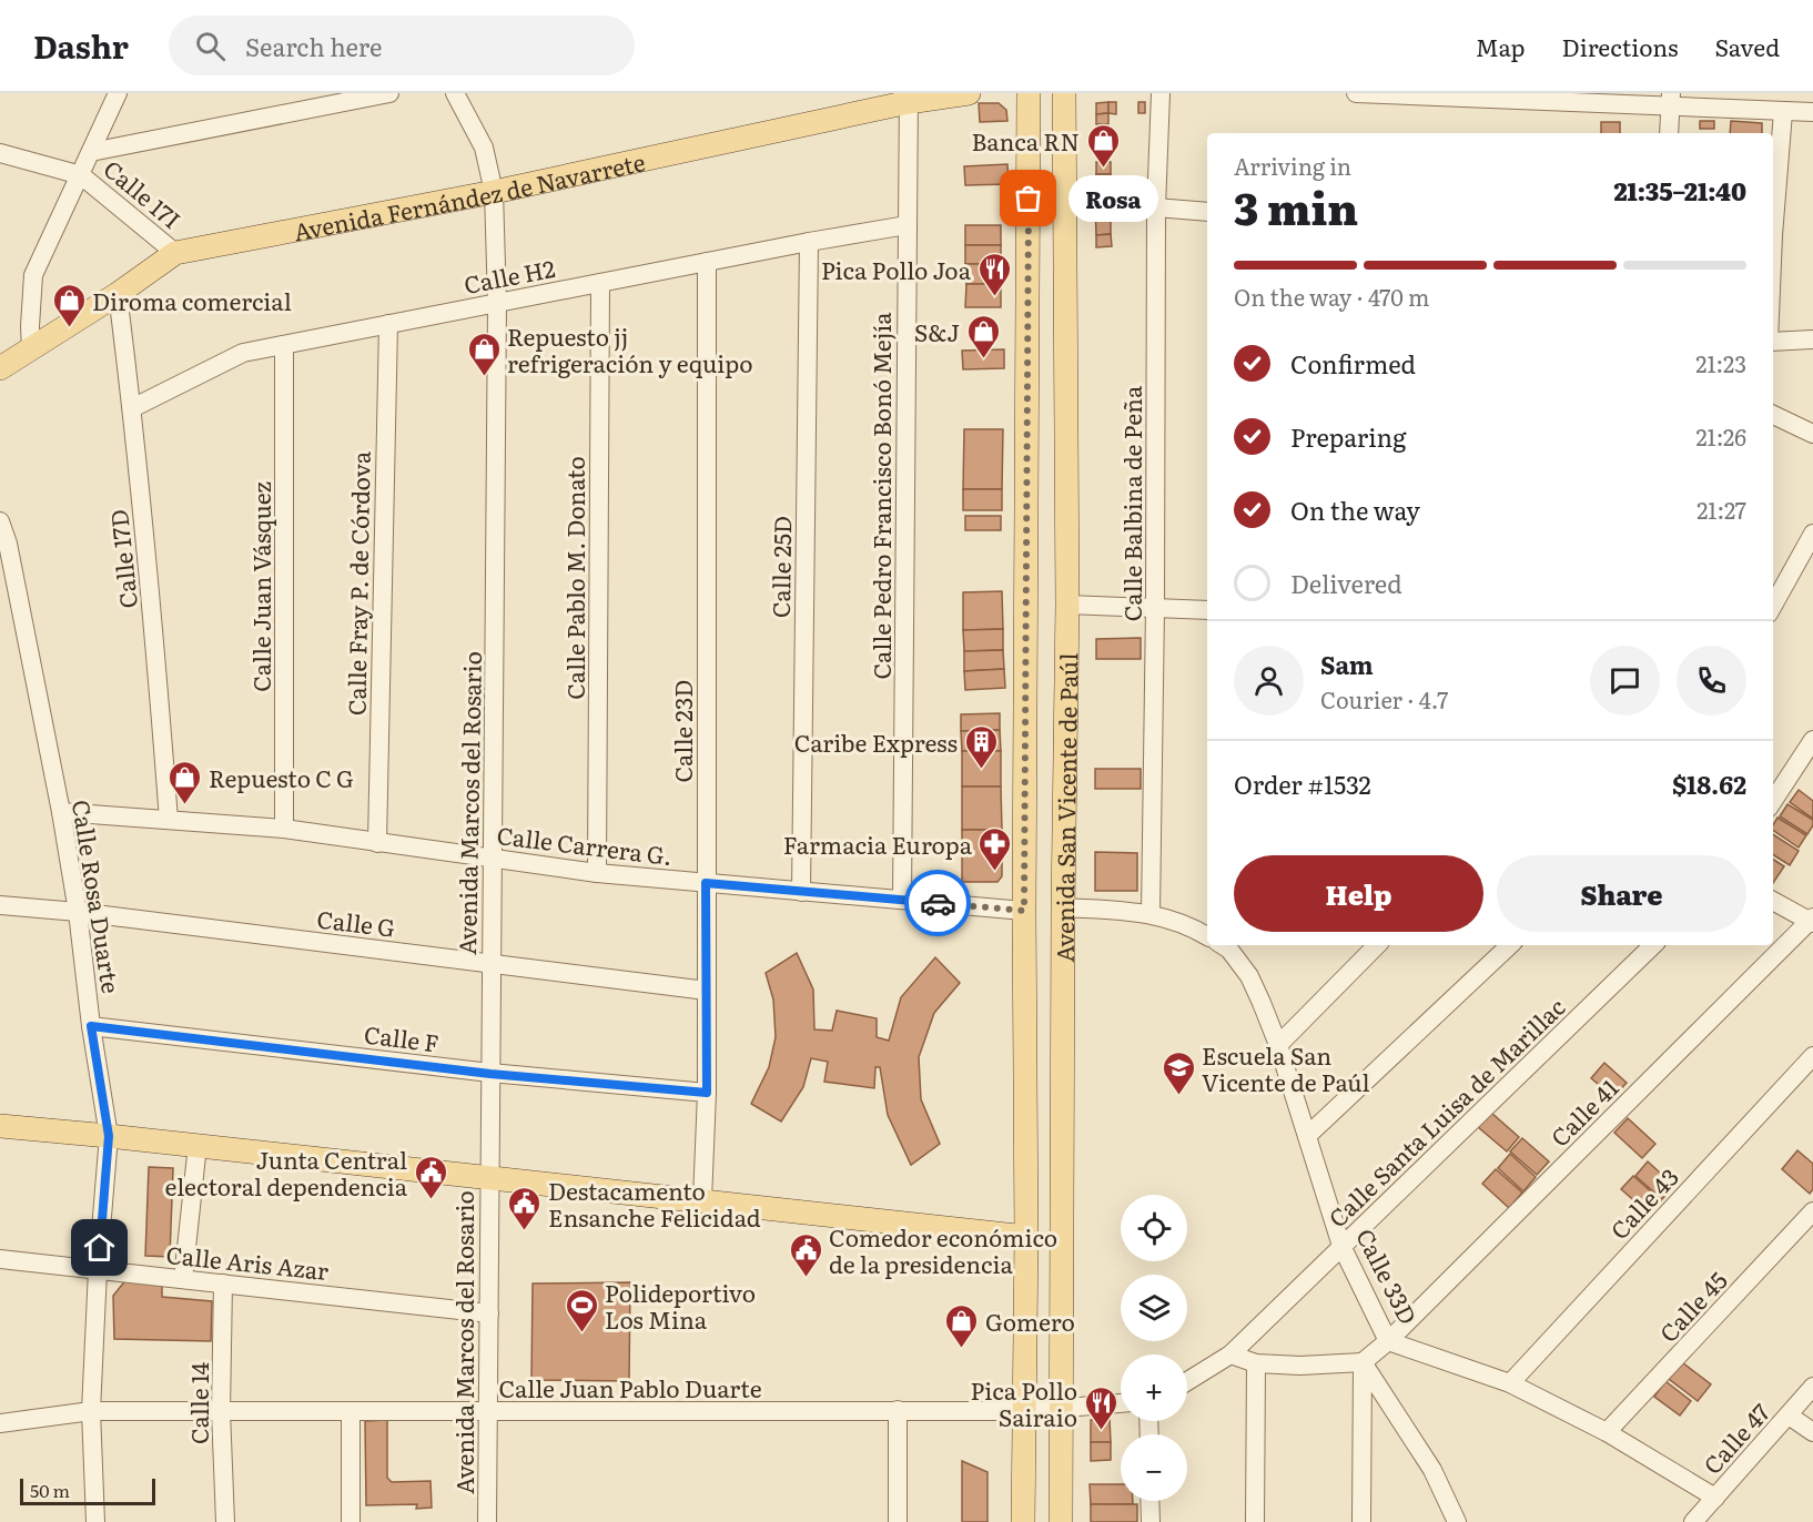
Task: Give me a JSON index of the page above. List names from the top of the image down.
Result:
{
  "streets": {
    "main road": ["Avenida Fernández de Navarrete", "Avenida San Vicente de Paúl"],
    "street": [
      "Calle 17I",
      "Calle H2",
      "Calle Pedro Francisco Bonó Mejía",
      "Calle Balbina de Peña",
      "Calle 17D",
      "Calle 25D",
      "Calle Pablo M. Donato",
      "Calle Fray P. de Córdova",
      "Calle Juan Vásquez",
      "Calle 23D",
      "Avenida Marcos del Rosario",
      "Calle Carrera G.",
      "Calle Rosa Duarte",
      "Calle G",
      "Calle F",
      "Calle Santa Luisa de Marillac",
      "Calle 41",
      "Calle 43",
      "Calle Aris Azar",
      "Calle 33D",
      "Calle 45",
      "Calle Juan Pablo Duarte",
      "Calle 14",
      "Calle 47"
    ]
  },
  "crossings": [
    ["Calle 17I", "Avenida Fernández de Navarrete"],
    ["Avenida Fernández de Navarrete", "Calle Pedro Francisco Bonó Mejía"],
    ["Avenida Fernández de Navarrete", "Calle 17D"],
    ["Avenida Fernández de Navarrete", "Avenida Marcos del Rosario"],
    ["Calle H2", "Calle Pedro Francisco Bonó Mejía"],
    ["Calle H2", "Calle 17D"],
    ["Calle H2", "Calle 25D"],
    ["Calle H2", "Calle Pablo M. Donato"],
    ["Calle H2", "Calle Fray P. de Córdova"],
    ["Calle H2", "Calle Juan Vásquez"],
    ["Calle H2", "Calle 23D"],
    ["Calle H2", "Avenida Marcos del Rosario"],
    ["Calle Pedro Francisco Bonó Mejía", "Calle Carrera G."],
    ["Calle 17D", "Calle Carrera G."],
    ["Calle 25D", "Calle Carrera G."],
    ["Calle Pablo M. Donato", "Calle Carrera G."],
    ["Calle Fray P. de Córdova", "Calle Carrera G."],
    ["Calle Juan Vásquez", "Calle Carrera G."],
    ["Calle 23D", "Calle Carrera G."],
    ["Calle 23D", "Calle G"],
    ["Calle 23D", "Calle F"],
    ["Avenida Marcos del Rosario", "Calle Carrera G."],
    ["Avenida Marcos del Rosario", "Calle G"],
    ["Avenida Marcos del Rosario", "Calle F"],
    ["Avenida Marcos del Rosario", "Calle Aris Azar"],
    ["Avenida Marcos del Rosario", "Calle Juan Pablo Duarte"],
    ["Avenida San Vicente de Paúl", "Calle Carrera G."],
    ["Avenida San Vicente de Paúl", "Calle Juan Pablo Duarte"],
    ["Calle Carrera G.", "Calle Rosa Duarte"],
    ["Calle Rosa Duarte", "Calle G"],
    ["Calle Rosa Duarte", "Calle F"],
    ["Calle Rosa Duarte", "Calle Aris Azar"],
    ["Calle Rosa Duarte", "Calle Juan Pablo Duarte"],
    ["Calle Santa Luisa de Marillac", "Calle 33D"],
    ["Calle 41", "Calle 33D"],
    ["Calle 43", "Calle 33D"],
    ["Calle Aris Azar", "Calle 14"],
    ["Calle 33D", "Calle 45"],
    ["Calle 33D", "Calle 47"],
    ["Calle Juan Pablo Duarte", "Calle 14"]
  ],
  "places": {
    "shop": [
      "Banca RN",
      "Diroma comercial",
      "S&J",
      "Repuesto jj refrigeración y equipo",
      "Repuesto C G",
      "Gomero"
    ],
    "other": ["Rosa"],
    "restaurant": ["Pica Pollo Joa", "Pica Pollo Sairaio"],
    "building": ["Caribe Express"],
    "pharmacy": ["Farmacia Europa"],
    "school or university": ["Escuela San Vicente de Paúl"],
    "public building": ["Junta Central electoral dependencia", "Destacamento Ensanche Felicidad", "Comedor económico de la presidencia"],
    "sports": ["Polideportivo Los Mina"]
  },
  "scale_bar": "50 m",
  "page": {
    "header": "Dashr",
    "search": "Search here",
    "nav": ["Map", "Directions", "Saved"],
    "heading": ["3 min", "Arriving in", "21:35–21:40"],
    "panel": [
      "Sam",
      "Courier · 4.7",
      "Order #1532",
      "$18.62"
    ],
    "bubble": "Rosa",
    "bar": "On the way · 470 m",
    "list": [
      ["Confirmed", "21:23"],
      ["Preparing", "21:26"],
      ["On the way", "21:27"],
      "Delivered"
    ],
    "buttons": ["Help", "Share"],
    "map_buttons": ["+", "−"],
    "scale": "50 m"
  }
}
